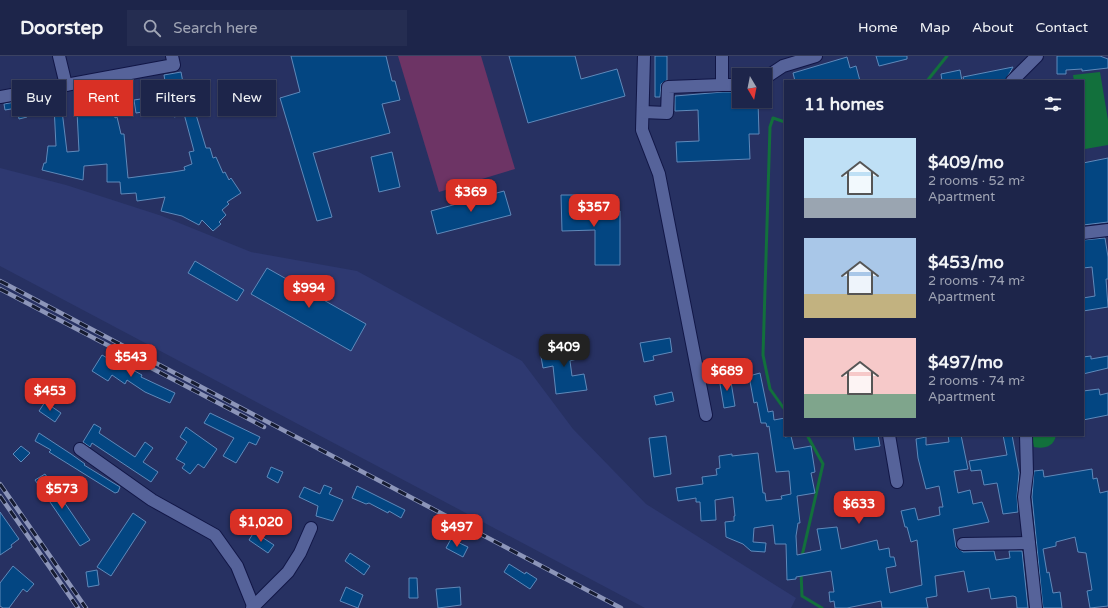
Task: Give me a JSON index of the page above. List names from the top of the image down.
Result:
{
  "north": "bottom",
  "page": {
    "header": "Doorstep",
    "search": "Search here",
    "nav": [
      "Home",
      "Map",
      "About",
      "Contact"
    ],
    "chip": [
      "Buy",
      "Rent",
      "Filters",
      "New"
    ],
    "heading": "11 homes",
    "list": [
      {
        "name": "$409/mo",
        "note": "2 rooms · 52 m² · Apartment"
      },
      {
        "name": "$453/mo",
        "note": "2 rooms · 74 m² · Apartment"
      },
      {
        "name": "$497/mo",
        "note": "2 rooms · 74 m² · Apartment"
      }
    ],
    "price": [
      "$369",
      "$357",
      "$994",
      "$409",
      "$543",
      "$689",
      "$453",
      "$573",
      "$633",
      "$1,020",
      "$497"
    ]
  }
}
